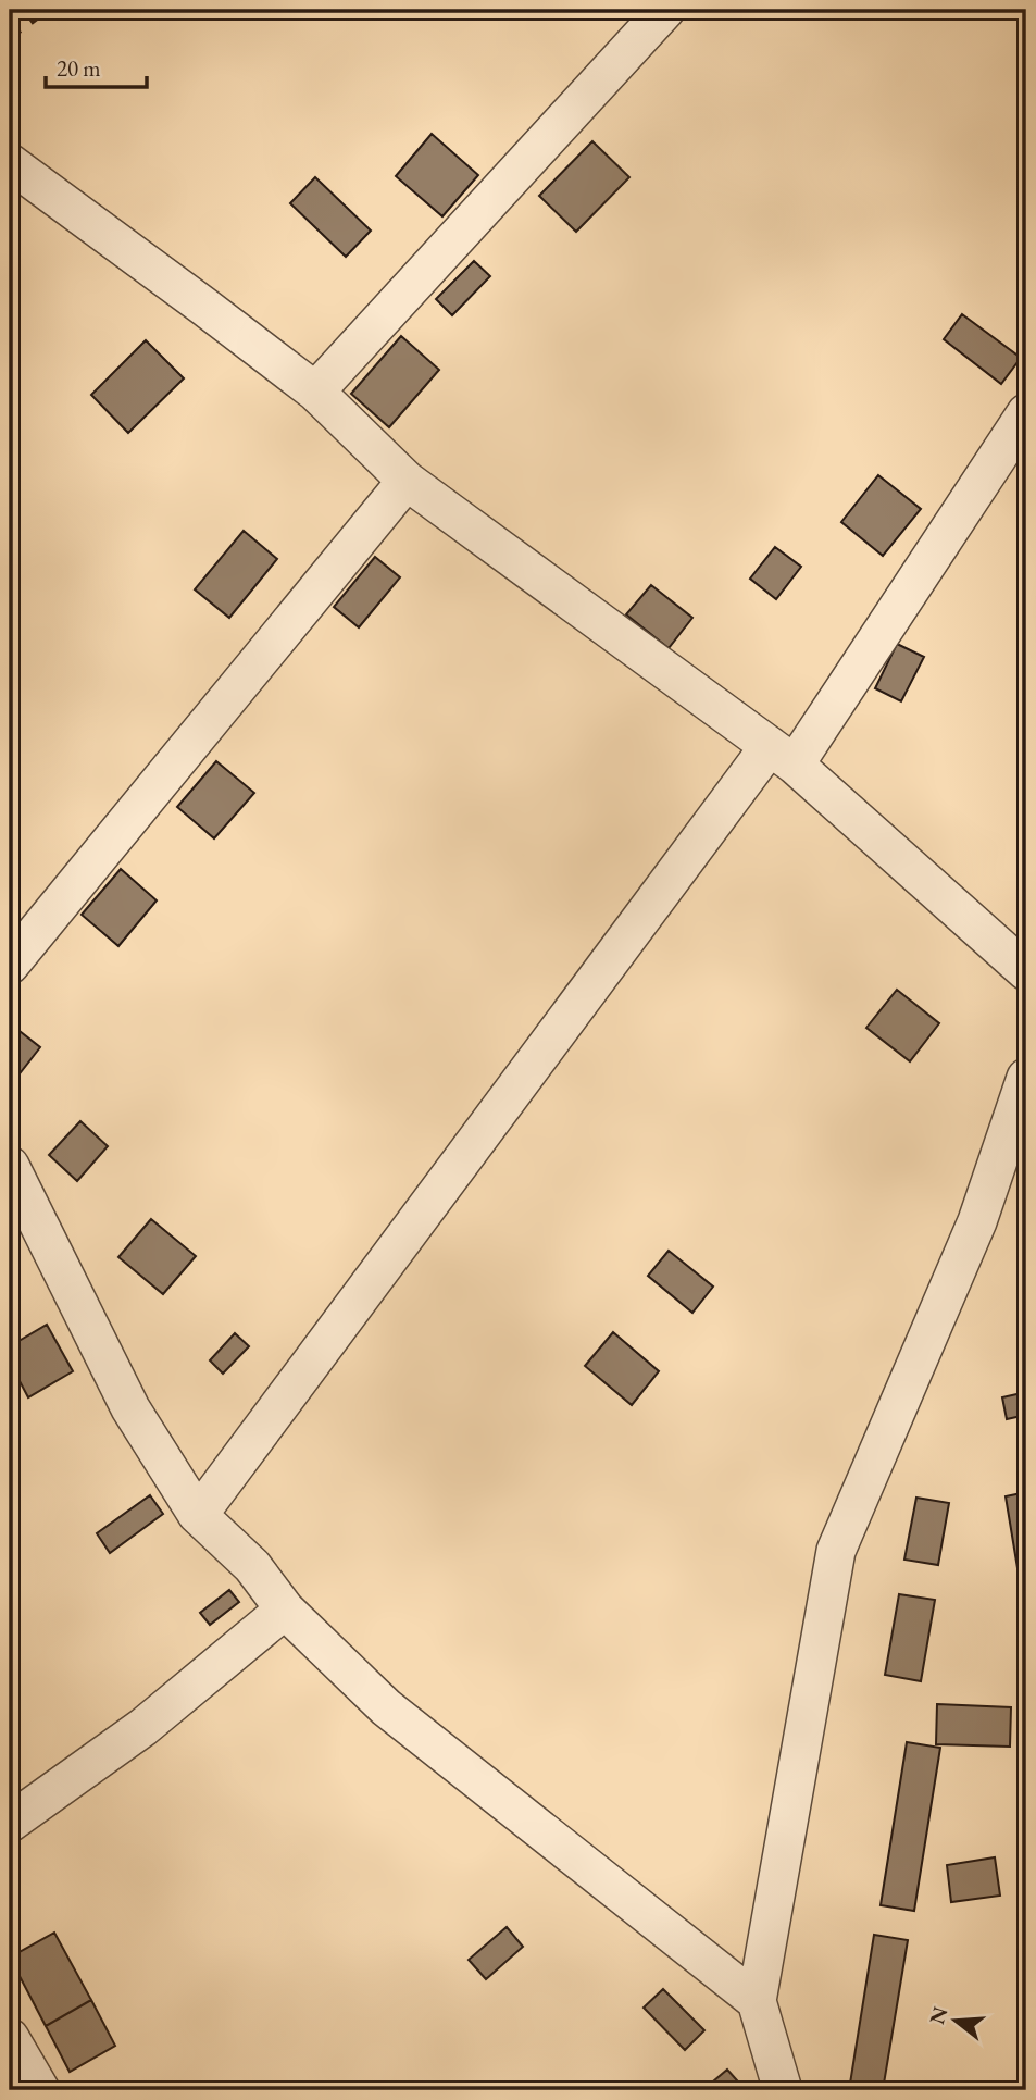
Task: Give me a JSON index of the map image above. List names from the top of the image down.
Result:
{
  "scale_bar": "20 m",
  "north": "left"
}
